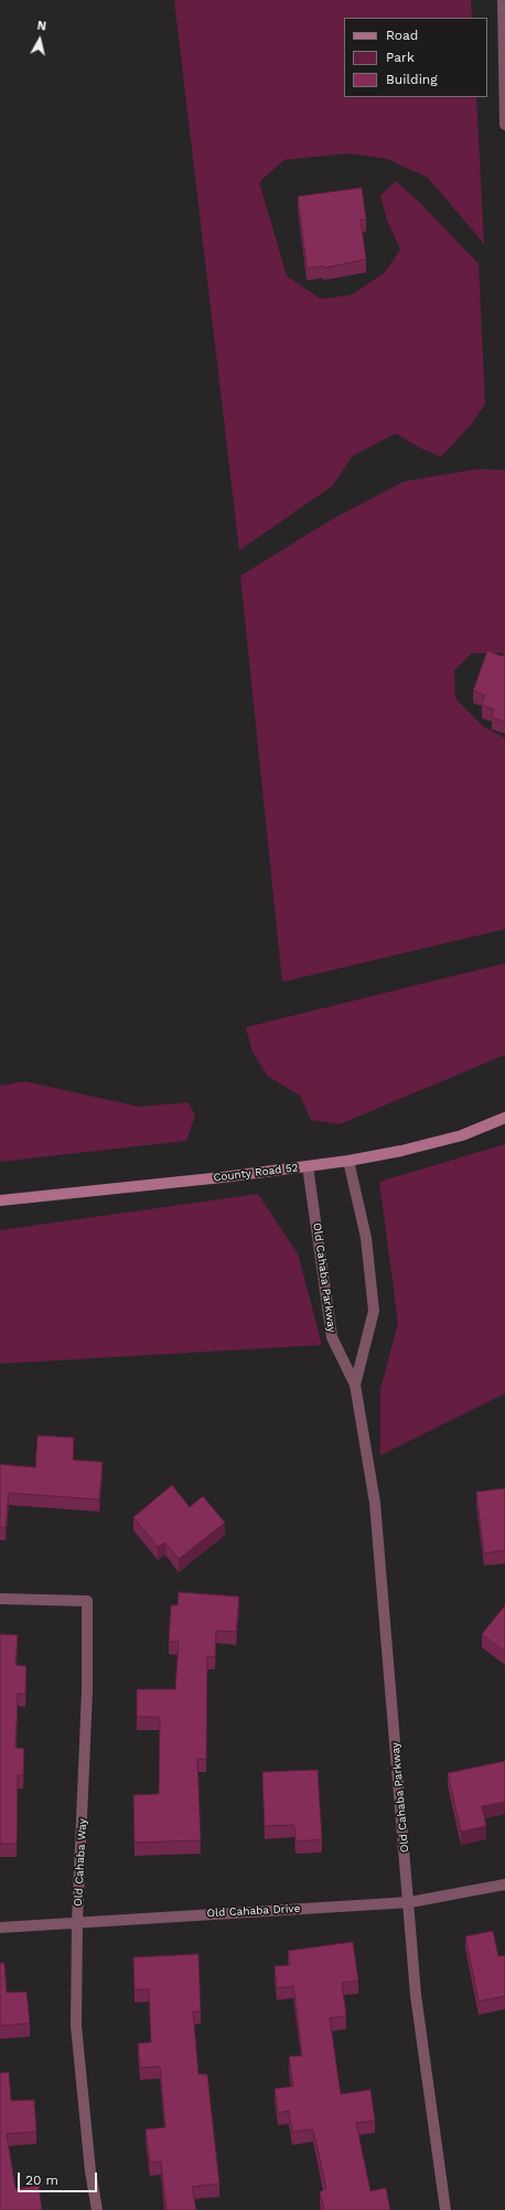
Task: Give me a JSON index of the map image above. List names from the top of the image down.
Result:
{
  "streets": {
    "main road": ["County Road 52"],
    "street": ["Old Cahaba Parkway", "Old Cahaba Way", "Old Cahaba Drive"]
  },
  "crossings": [
    ["County Road 52", "Old Cahaba Parkway"],
    ["Old Cahaba Parkway", "Old Cahaba Drive"],
    ["Old Cahaba Way", "Old Cahaba Drive"]
  ],
  "legend": ["Road", "Park", "Building"],
  "scale_bar": "20 m",
  "north": "top"
}
